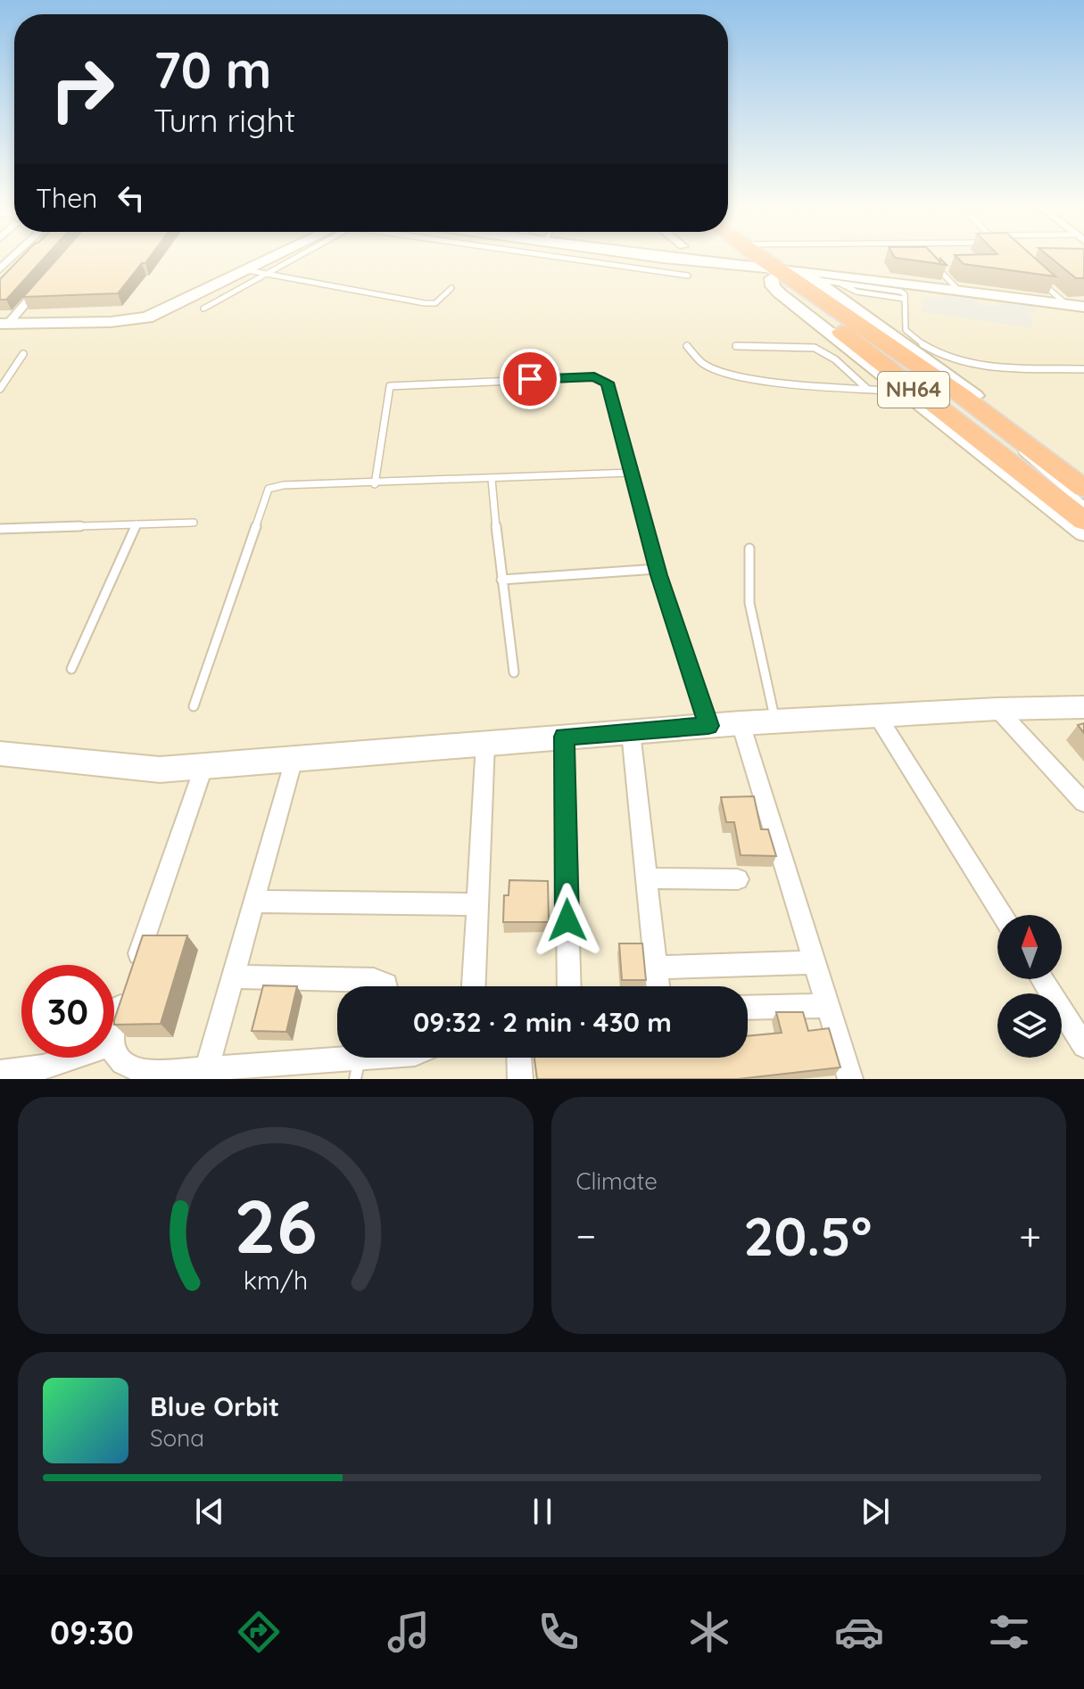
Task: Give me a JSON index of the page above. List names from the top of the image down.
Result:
{
  "streets": {
    "highway": ["NH64"]
  },
  "north": "top",
  "page": {
    "turn": ["70 m", "Turn right"],
    "then": "Then",
    "limit": "30",
    "trip": "09:32 · 2 min · 430 m",
    "tile": "Climate",
    "heat": ["−", "20.5°", "+"],
    "song": ["Blue Orbit", "Sona"],
    "tabs": "09:30",
    "gauge": ["26", "km/h"]
  }
}
